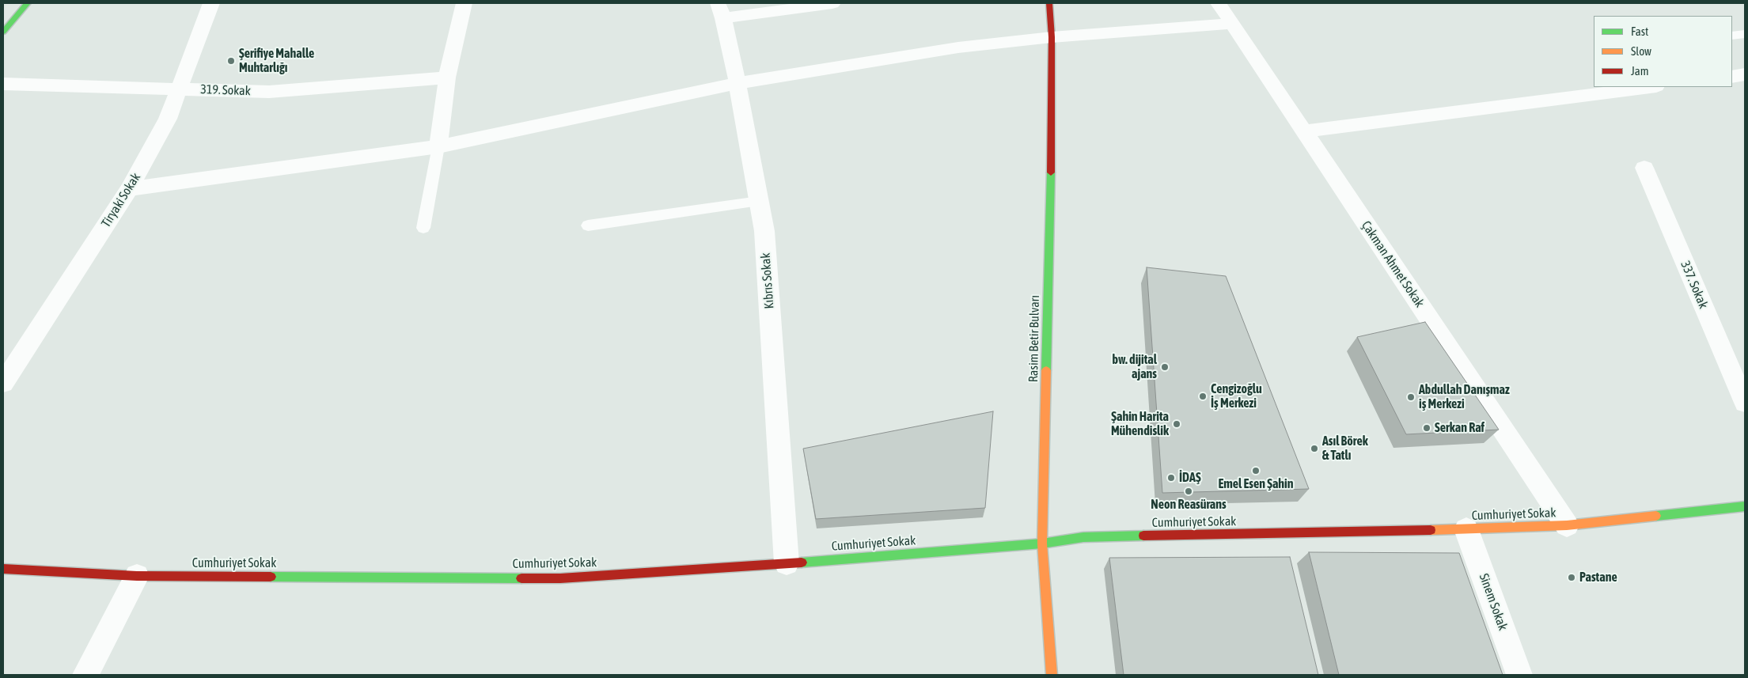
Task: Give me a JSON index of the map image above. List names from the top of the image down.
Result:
{
  "streets": {
    "street": [
      "319. Sokak",
      "Tiryaki Sokak",
      "Çakman Ahmet Sokak",
      "Kıbrıs Sokak",
      "337. Sokak",
      "Rasim Betir Bulvarı",
      "Cumhuriyet Sokak",
      "Sinem Sokak"
    ]
  },
  "crossings": [
    ["319. Sokak", "Tiryaki Sokak"],
    ["Çakman Ahmet Sokak", "Cumhuriyet Sokak"],
    ["Kıbrıs Sokak", "Cumhuriyet Sokak"],
    ["Rasim Betir Bulvarı", "Cumhuriyet Sokak"],
    ["Cumhuriyet Sokak", "Sinem Sokak"]
  ],
  "places": [
    "Şerifiye Mahalle Muhtarlığı",
    "bw. dijital ajans",
    "Cengizoğlu İş Merkezi",
    "Abdullah Danışmaz iş Merkezi",
    "Şahin Harita Mühendislik",
    "Serkan Raf",
    "Asıl Börek & Tatlı",
    "Emel Esen Şahin",
    "İDAŞ",
    "Neon Reasürans",
    "Pastane"
  ],
  "legend": ["Fast", "Slow", "Jam"]
}
